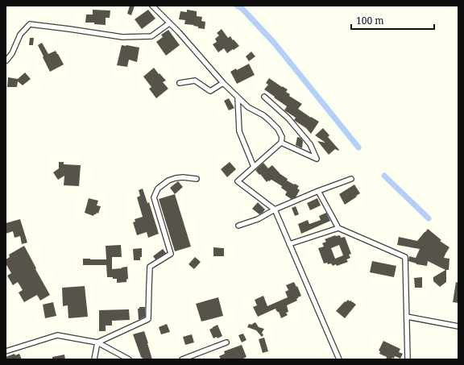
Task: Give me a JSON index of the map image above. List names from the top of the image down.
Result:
{
  "scale_bar": "100 m"
}
